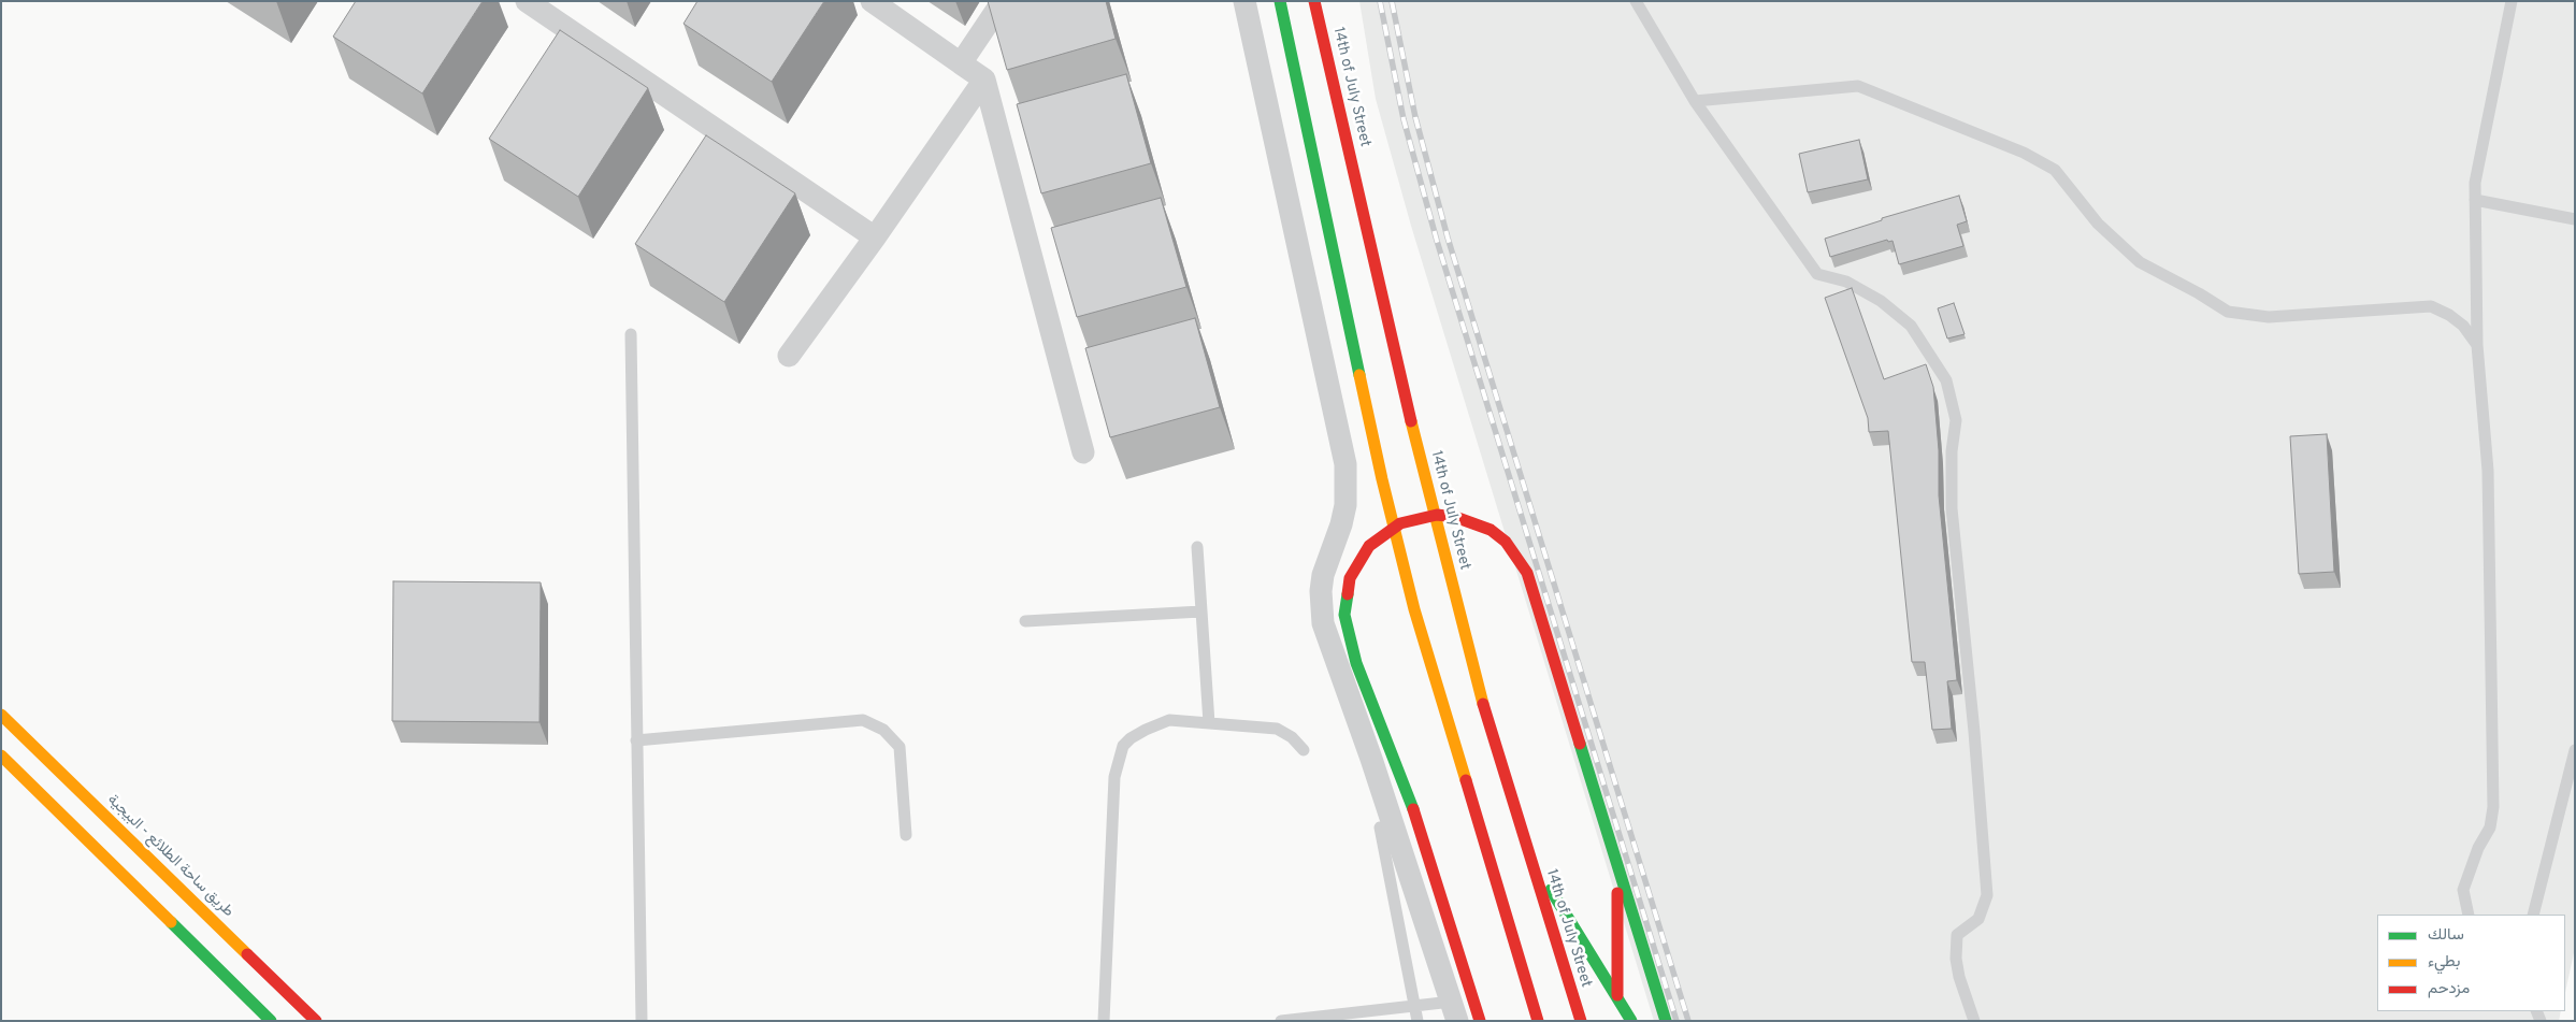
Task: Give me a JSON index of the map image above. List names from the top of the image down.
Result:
{
  "streets": {
    "main road": ["14th of July Street", "طريق ساحة الطلائع - البيجية"]
  },
  "legend": ["سالك", "بطيء", "مزدحم"]
}
